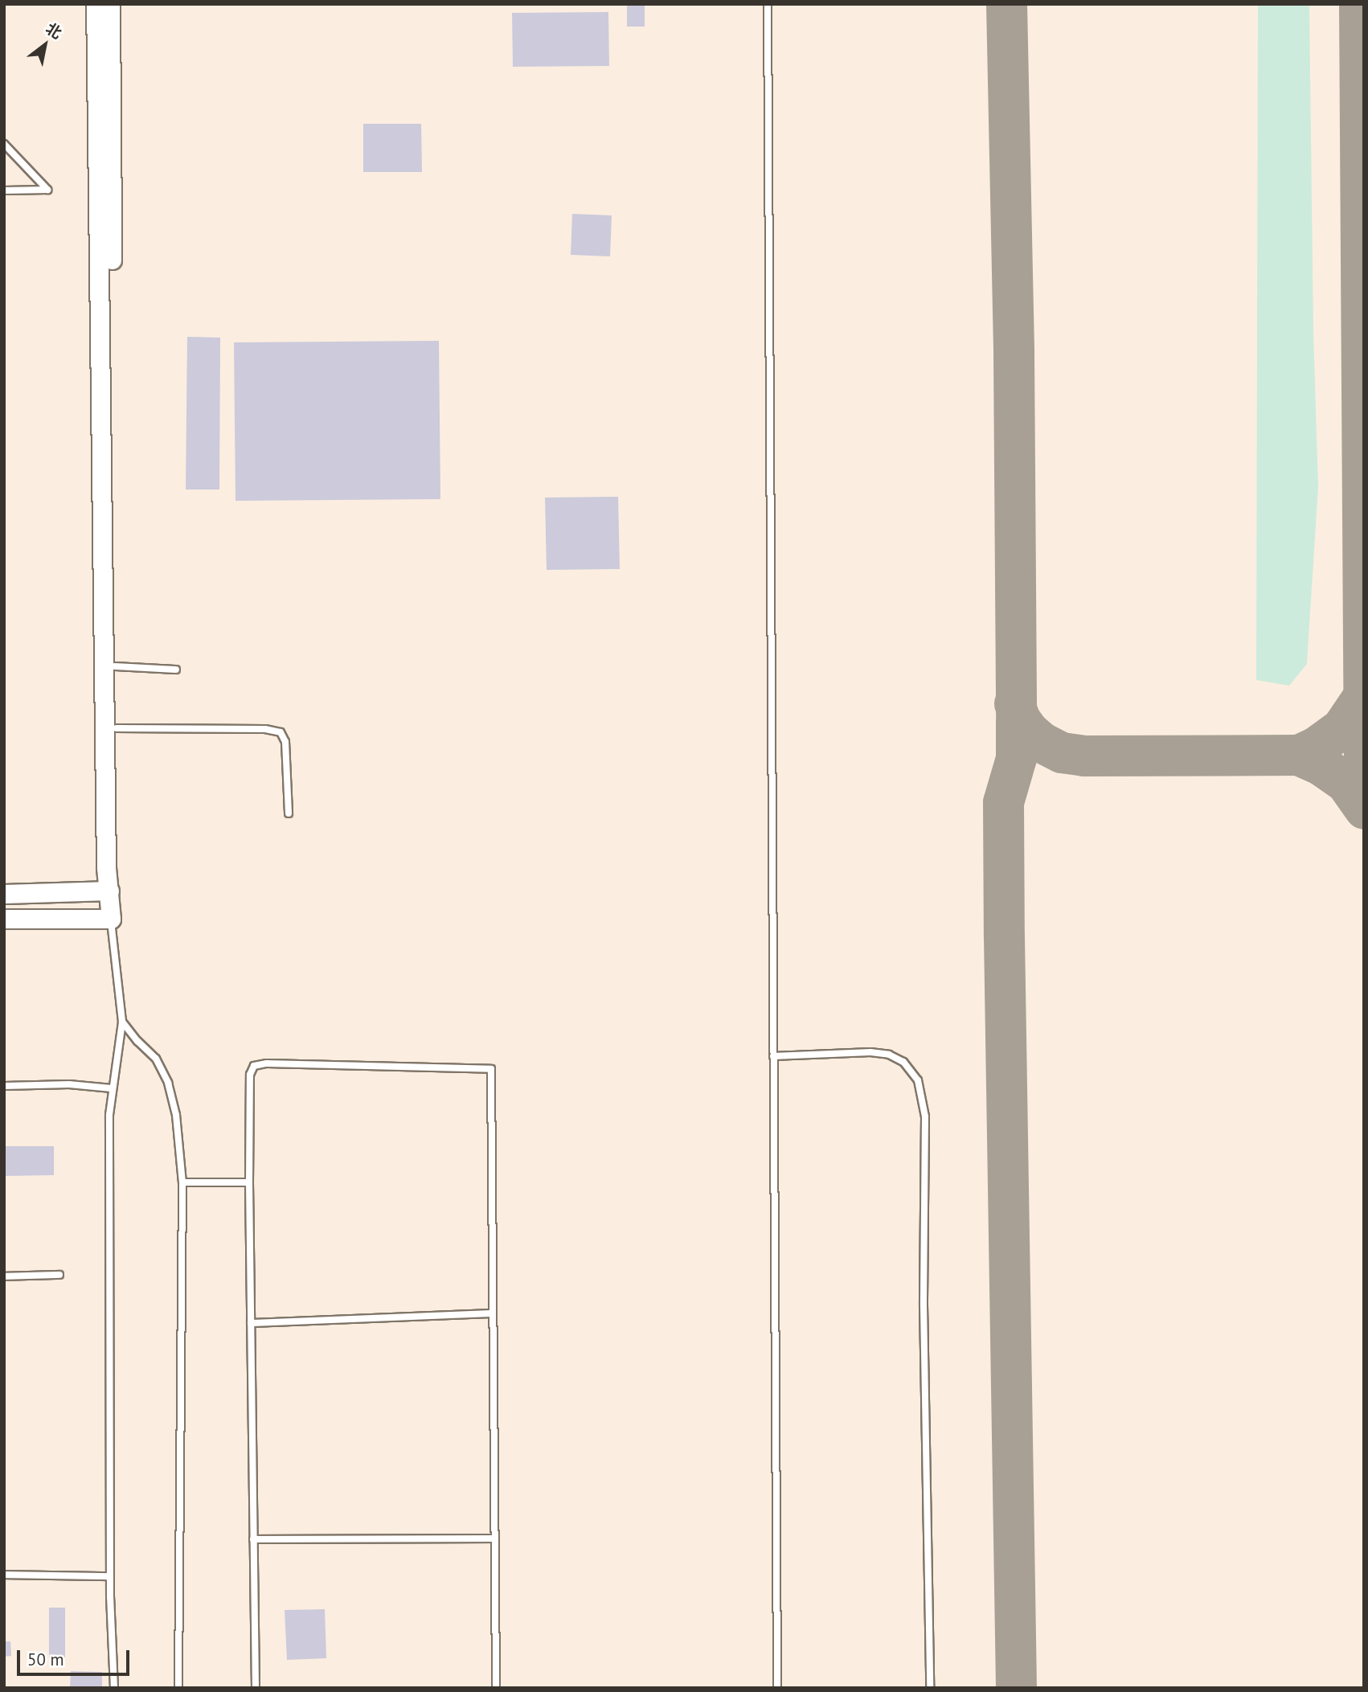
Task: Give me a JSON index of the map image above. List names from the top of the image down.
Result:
{
  "scale_bar": "50 m",
  "north": "top right"
}
